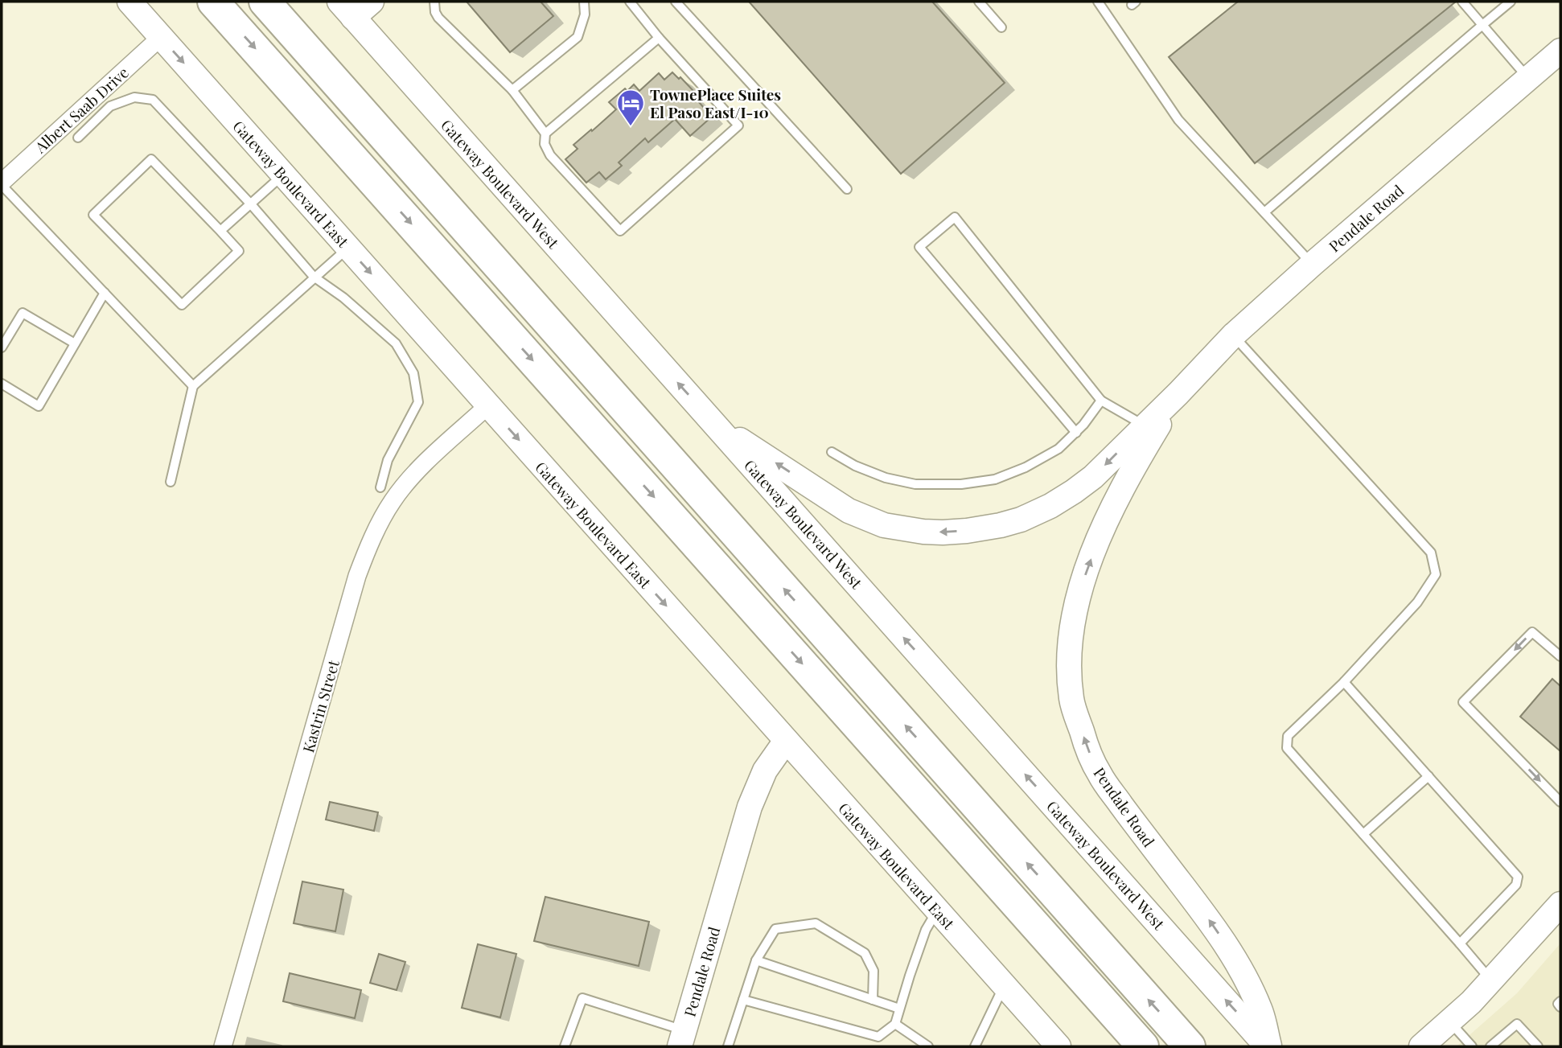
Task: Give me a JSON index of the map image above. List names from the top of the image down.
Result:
{
  "streets": {
    "main road": ["Gateway Boulevard East", "Gateway Boulevard West", "Pendale Road"],
    "street": ["Albert Saab Drive", "Kastrin Street"]
  },
  "crossings": [
    ["Albert Saab Drive", "Gateway Boulevard East"],
    ["Gateway Boulevard East", "Pendale Road"],
    ["Gateway Boulevard East", "Kastrin Street"],
    ["Gateway Boulevard West", "Pendale Road"]
  ],
  "one_way": ["Gateway Boulevard East", "Gateway Boulevard West"],
  "places": {
    "hotel": ["TownePlace Suites El Paso East/I-10"]
  }
}
